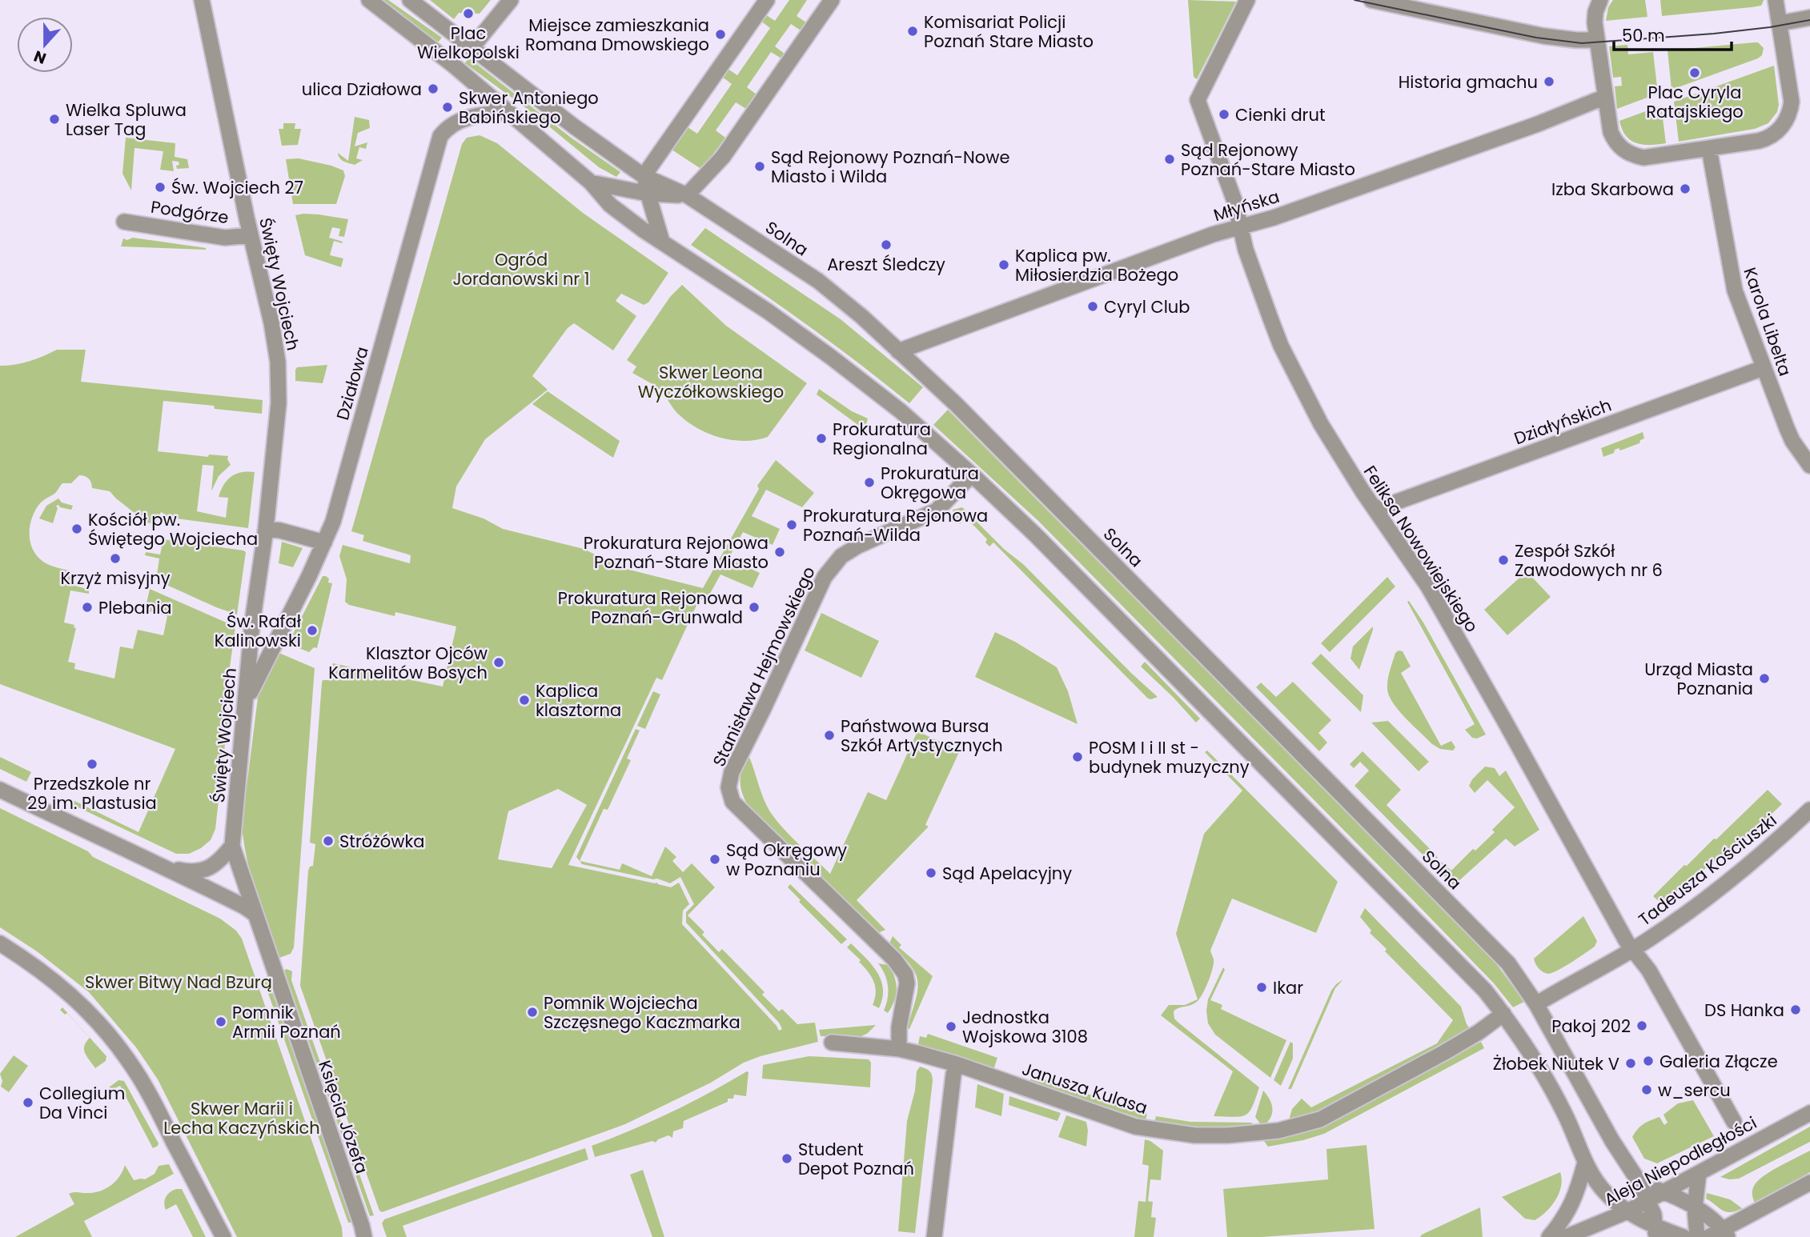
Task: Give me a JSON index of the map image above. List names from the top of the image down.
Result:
{
  "streets": {
    "street": [
      "Młyńska",
      "Podgórze",
      "Solna",
      "Święty Wojciech",
      "Karola Libelta",
      "Działowa",
      "Działyńskich",
      "Feliksa Nowowiejskiego",
      "Stanisława Hejmowskiego",
      "Tadeusza Kościuszki",
      "Janusza Kulasa",
      "Księcia Józefa",
      "Aleja Niepodległości"
    ]
  },
  "crossings": [
    ["Młyńska", "Solna"],
    ["Młyńska", "Feliksa Nowowiejskiego"],
    ["Podgórze", "Święty Wojciech"],
    ["Solna", "Tadeusza Kościuszki"],
    ["Solna", "Aleja Niepodległości"],
    ["Święty Wojciech", "Działowa"],
    ["Święty Wojciech", "Księcia Józefa"],
    ["Karola Libelta", "Działyńskich"],
    ["Działyńskich", "Feliksa Nowowiejskiego"],
    ["Feliksa Nowowiejskiego", "Tadeusza Kościuszki"],
    ["Stanisława Hejmowskiego", "Janusza Kulasa"]
  ],
  "parks": [
    "Ogród Jordanowski nr 1",
    "Skwer Leona Wyczółkowskiego",
    "Skwer Bitwy Nad Bzurą",
    "Skwer Marii i Lecha Kaczyńskich"
  ],
  "places": [
    "Plac Wielkopolski",
    "Komisariat Policji Poznań Stare Miasto",
    "Miejsce zamieszkania Romana Dmowskiego",
    "Plac Cyryla Ratajskiego",
    "Historia gmachu",
    "ulica Działowa",
    "Skwer Antoniego Babińskiego",
    "Cienki drut",
    "Wielka Spluwa Laser Tag",
    "Sąd Rejonowy Poznań-Stare Miasto",
    "Sąd Rejonowy Poznań-Nowe Miasto i Wilda",
    "Św. Wojciech 27",
    "Izba Skarbowa",
    "Areszt Śledczy",
    "Kaplica pw. Miłosierdzia Bożego",
    "Cyryl Club",
    "Prokuratura Regionalna",
    "Prokuratura Okręgowa",
    "Prokuratura Rejonowa Poznań-Wilda",
    "Kościół pw. Świętego Wojciecha",
    "Prokuratura Rejonowa Poznań-Stare Miasto",
    "Krzyż misyjny",
    "Zespół Szkół Zawodowych nr 6",
    "Plebania",
    "Prokuratura Rejonowa Poznań-Grunwald",
    "Św. Rafał Kalinowski",
    "Klasztor Ojców Karmelitów Bosych",
    "Urząd Miasta Poznania",
    "Kaplica klasztorna",
    "Państwowa Bursa Szkół Artystycznych",
    "POSM I i II st - budynek muzyczny",
    "Przedszkole nr 29 im. Plastusia",
    "Stróżówka",
    "Sąd Okręgowy w Poznaniu",
    "Sąd Apelacyjny",
    "Ikar",
    "DS Hanka",
    "Pomnik Wojciecha Szczęsnego Kaczmarka",
    "Pomnik Armii Poznań",
    "Pakoj 202",
    "Jednostka Wojskowa 3108",
    "Galeria Złącze",
    "Żłobek Niutek V",
    "w_sercu",
    "Collegium Da Vinci",
    "Student Depot Poznań"
  ],
  "scale_bar": "50 m",
  "north": "bottom"
}
